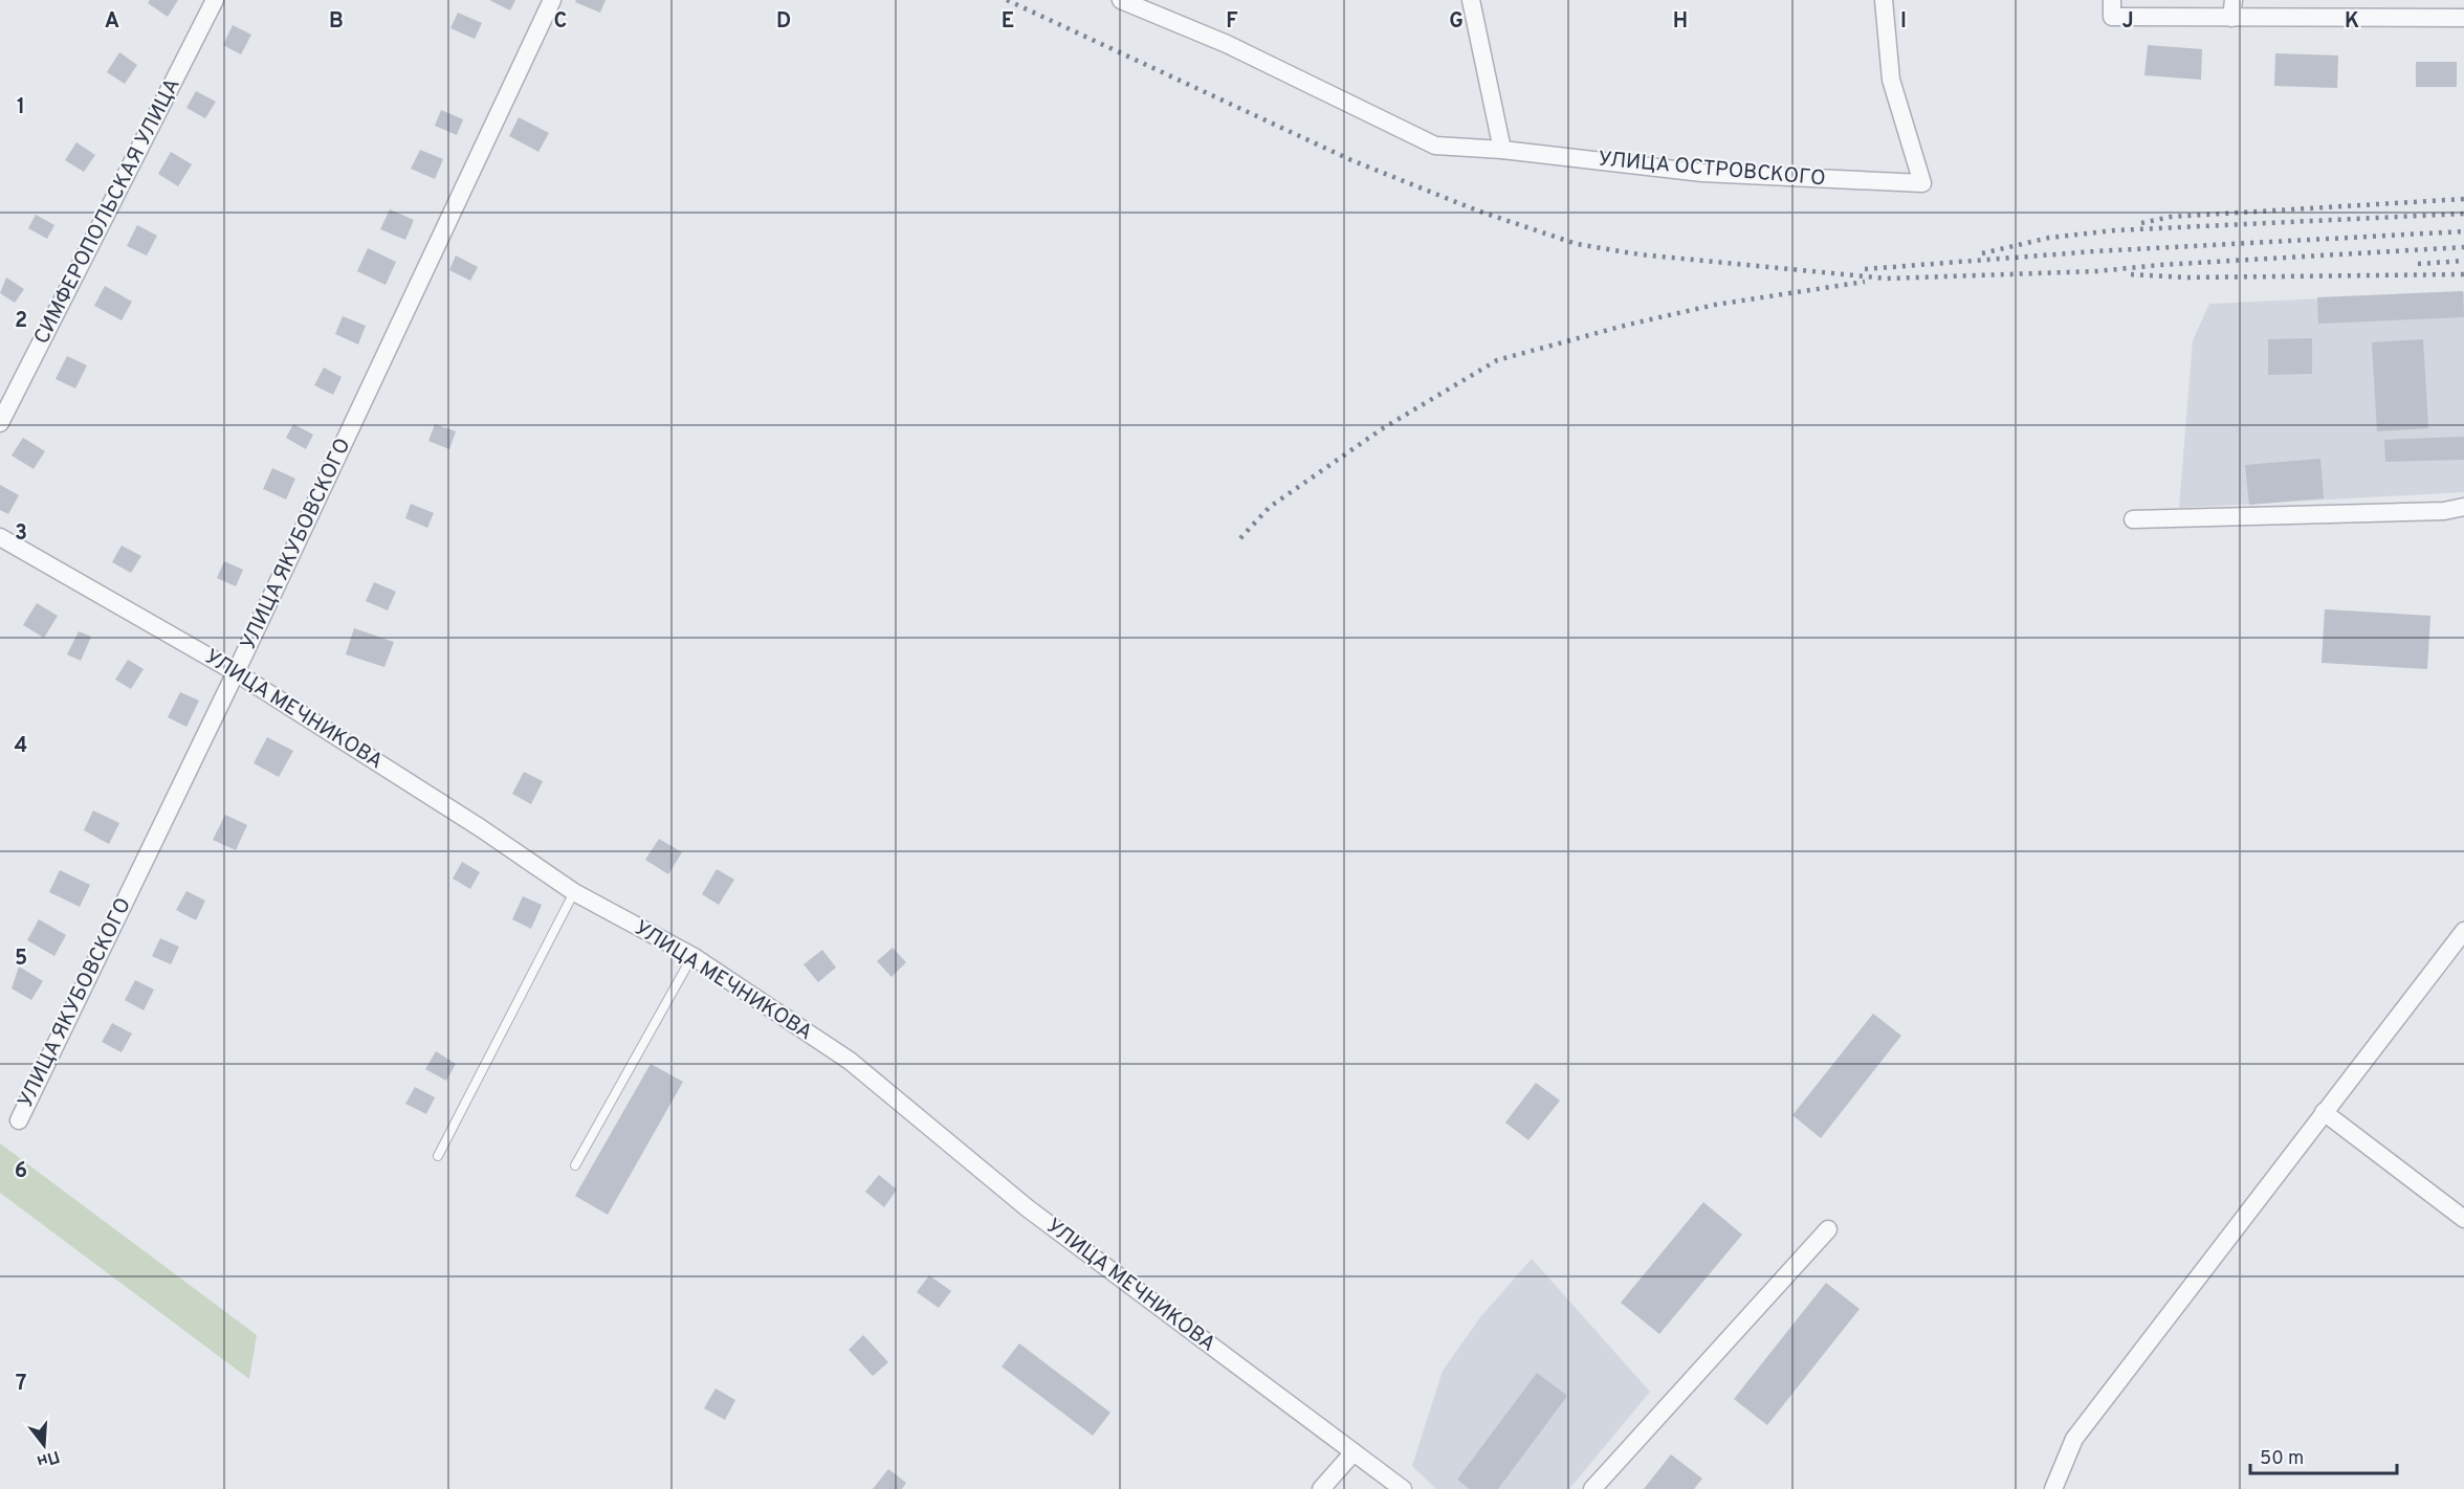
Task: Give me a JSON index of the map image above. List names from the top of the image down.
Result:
{
  "streets": {
    "street": [
      "УЛИЦА ОСТРОВСКОГО",
      "СИМФЕРОПОЛЬСКАЯ УЛИЦА",
      "УЛИЦА ЯКУБОВСКОГО",
      "УЛИЦА МЕЧНИКОВА"
    ]
  },
  "crossings": [
    ["УЛИЦА ЯКУБОВСКОГО", "УЛИЦА МЕЧНИКОВА"]
  ],
  "scale_bar": "50 m",
  "north": "bottom",
  "grid": {
    "columns": [
      "A",
      "B",
      "C",
      "D",
      "E",
      "F",
      "G",
      "H",
      "I",
      "J",
      "K"
    ],
    "rows": [
      "1",
      "2",
      "3",
      "4",
      "5",
      "6",
      "7"
    ]
  }
}
